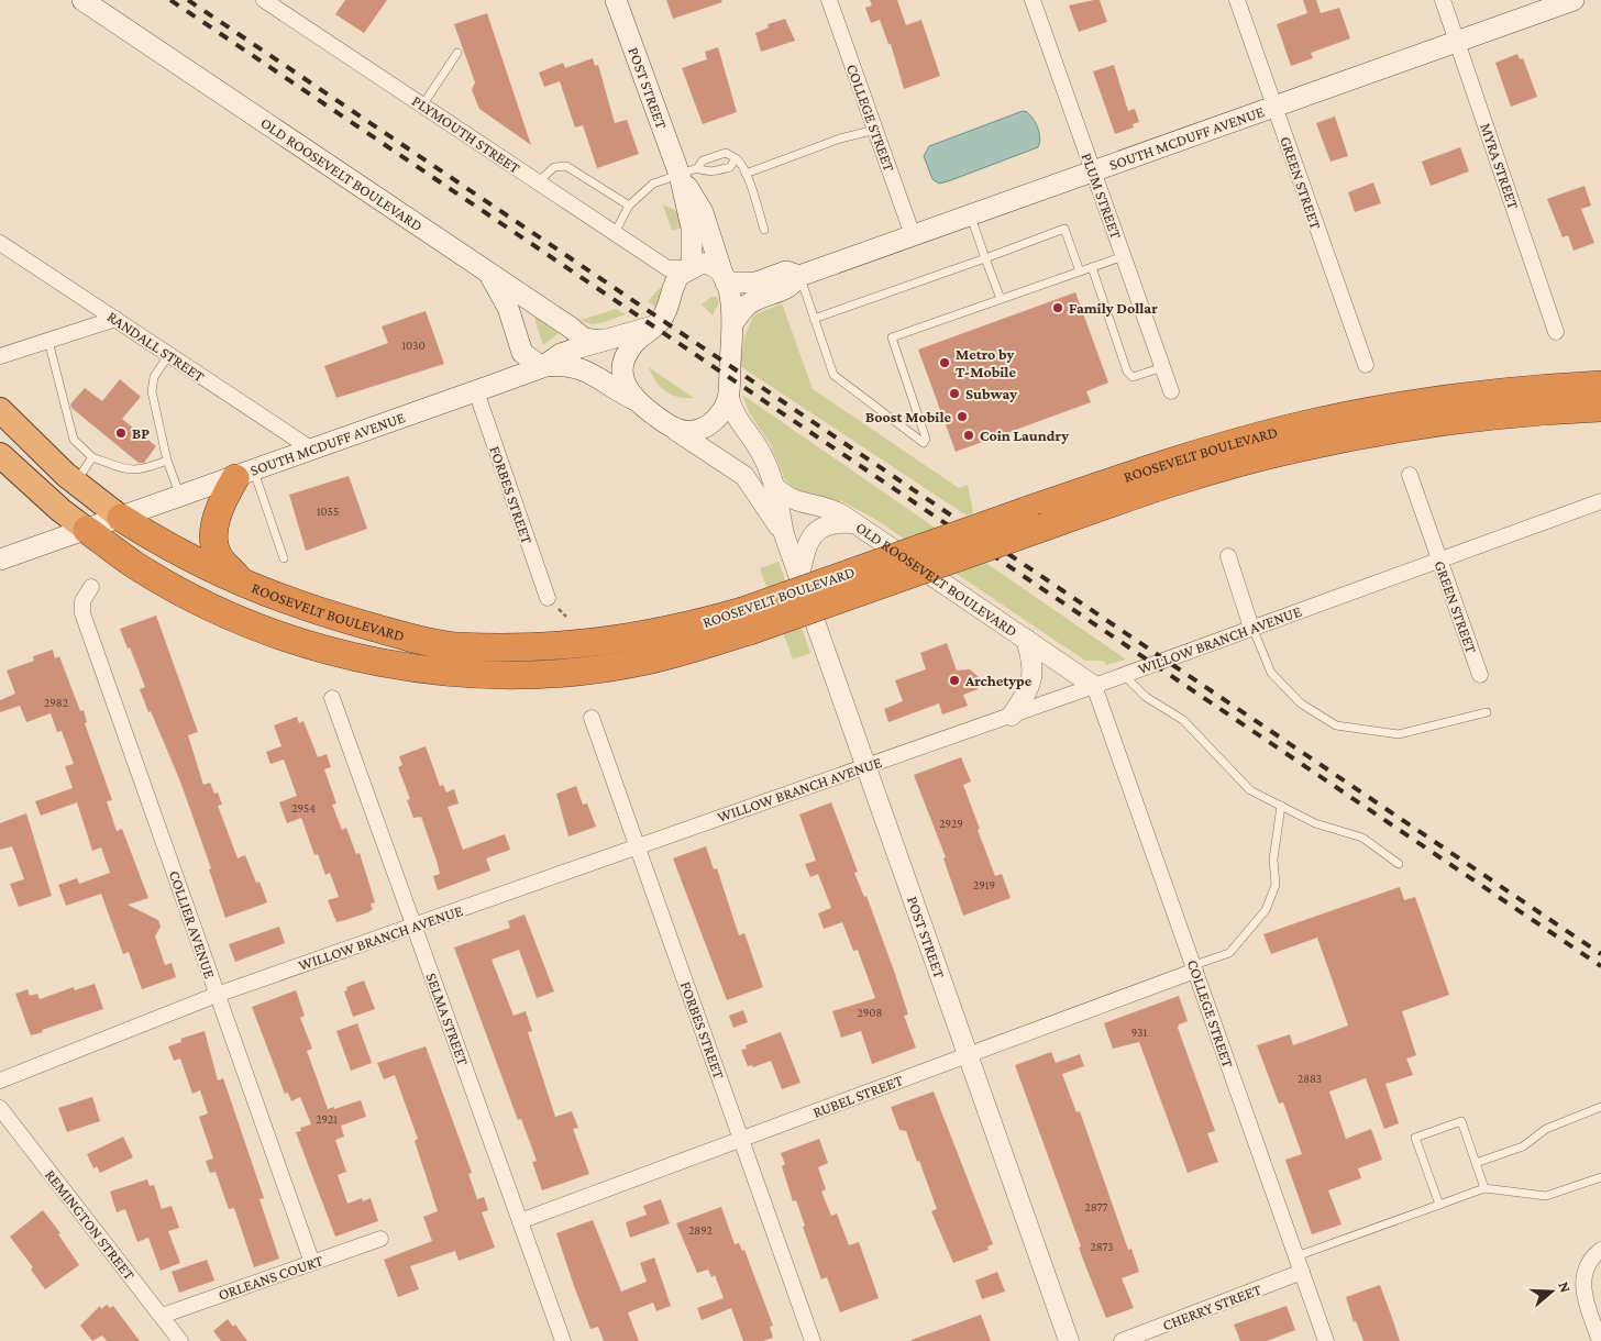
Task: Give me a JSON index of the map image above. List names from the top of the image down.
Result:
{
  "streets": {
    "highway": ["ROOSEVELT BOULEVARD"],
    "main road": ["POST STREET", "SOUTH MCDUFF AVENUE", "OLD ROOSEVELT BOULEVARD"],
    "street": [
      "COLLEGE STREET",
      "PLYMOUTH STREET",
      "MYRA STREET",
      "GREEN STREET",
      "PLUM STREET",
      "RANDALL STREET",
      "FORBES STREET",
      "WILLOW BRANCH AVENUE",
      "COLLIER AVENUE",
      "SELMA STREET",
      "RUBEL STREET",
      "REMINGTON STREET",
      "ORLEANS COURT",
      "CHERRY STREET"
    ]
  },
  "crossings": [
    ["POST STREET", "SOUTH MCDUFF AVENUE"],
    ["POST STREET", "OLD ROOSEVELT BOULEVARD"],
    ["POST STREET", "WILLOW BRANCH AVENUE"],
    ["POST STREET", "RUBEL STREET"],
    ["COLLEGE STREET", "SOUTH MCDUFF AVENUE"],
    ["COLLEGE STREET", "OLD ROOSEVELT BOULEVARD"],
    ["COLLEGE STREET", "WILLOW BRANCH AVENUE"],
    ["COLLEGE STREET", "RUBEL STREET"],
    ["COLLEGE STREET", "CHERRY STREET"],
    ["SOUTH MCDUFF AVENUE", "MYRA STREET"],
    ["SOUTH MCDUFF AVENUE", "OLD ROOSEVELT BOULEVARD"],
    ["SOUTH MCDUFF AVENUE", "GREEN STREET"],
    ["SOUTH MCDUFF AVENUE", "PLUM STREET"],
    ["SOUTH MCDUFF AVENUE", "RANDALL STREET"],
    ["SOUTH MCDUFF AVENUE", "ROOSEVELT BOULEVARD"],
    ["SOUTH MCDUFF AVENUE", "FORBES STREET"],
    ["OLD ROOSEVELT BOULEVARD", "WILLOW BRANCH AVENUE"],
    ["GREEN STREET", "WILLOW BRANCH AVENUE"],
    ["FORBES STREET", "WILLOW BRANCH AVENUE"],
    ["FORBES STREET", "RUBEL STREET"],
    ["WILLOW BRANCH AVENUE", "COLLIER AVENUE"],
    ["WILLOW BRANCH AVENUE", "SELMA STREET"],
    ["COLLIER AVENUE", "ORLEANS COURT"],
    ["SELMA STREET", "RUBEL STREET"],
    ["REMINGTON STREET", "ORLEANS COURT"]
  ],
  "places": [
    "Family Dollar",
    "Metro by T-Mobile",
    "Subway",
    "Boost Mobile",
    "BP",
    "Coin Laundry",
    "Archetype"
  ],
  "house_numbers": [
    "1030",
    "1055",
    "2982",
    "2954",
    "2929",
    "2919",
    "2908",
    "931",
    "2883",
    "2921",
    "2877",
    "2892",
    "2873"
  ],
  "north": "right"
}
